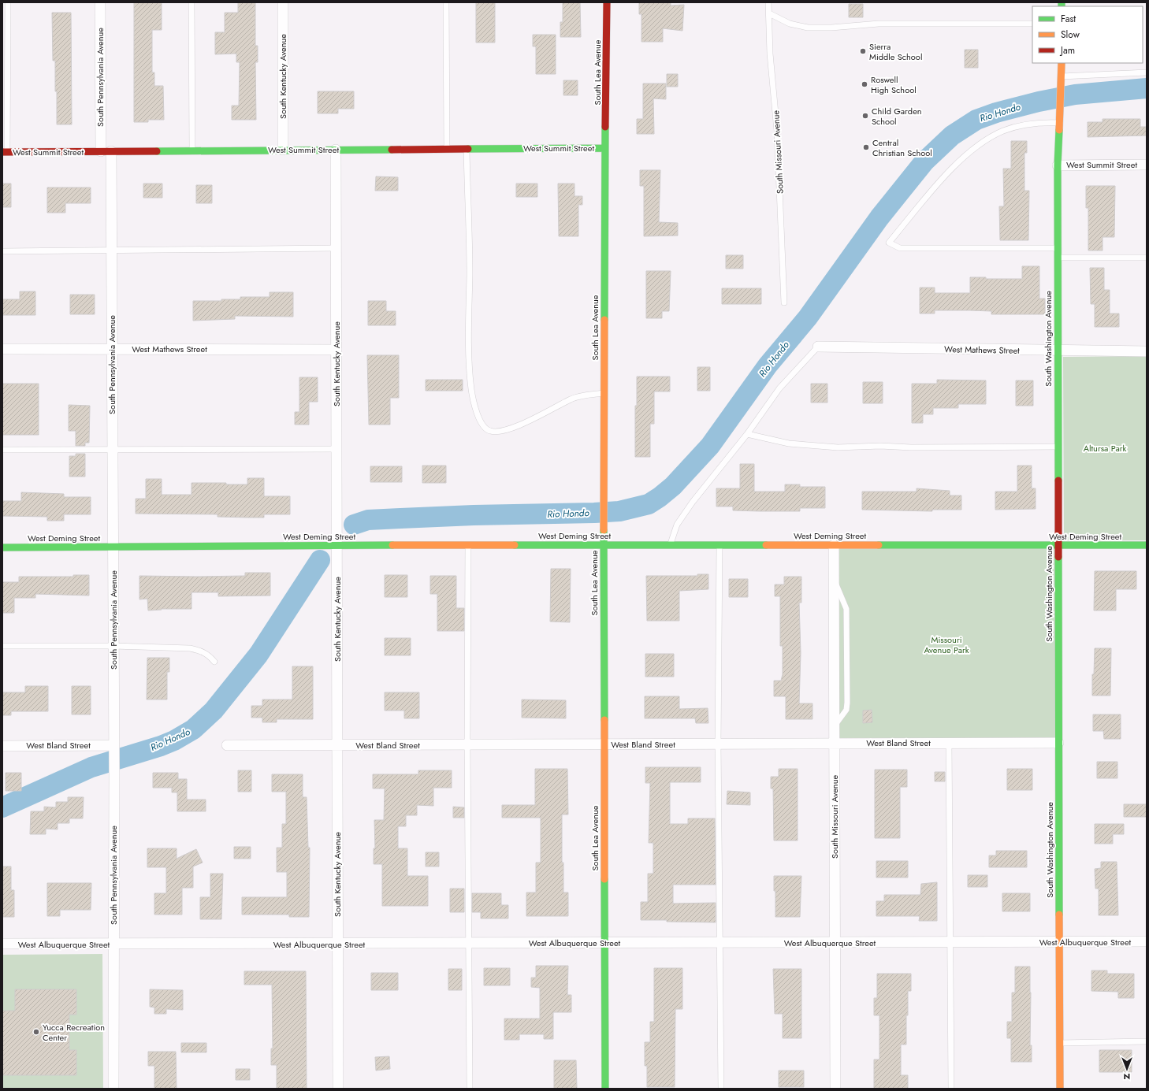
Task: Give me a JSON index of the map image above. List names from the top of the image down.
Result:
{
  "streets": {
    "street": [
      "South Lea Avenue",
      "South Kentucky Avenue",
      "South Pennsylvania Avenue",
      "West Summit Street",
      "South Missouri Avenue",
      "South Washington Avenue",
      "West Mathews Street",
      "West Deming Street",
      "West Bland Street",
      "West Albuquerque Street"
    ]
  },
  "crossings": [
    ["South Lea Avenue", "West Summit Street"],
    ["South Lea Avenue", "West Deming Street"],
    ["South Lea Avenue", "West Bland Street"],
    ["South Lea Avenue", "West Albuquerque Street"],
    ["South Kentucky Avenue", "West Summit Street"],
    ["South Kentucky Avenue", "West Mathews Street"],
    ["South Kentucky Avenue", "West Deming Street"],
    ["South Kentucky Avenue", "West Bland Street"],
    ["South Kentucky Avenue", "West Albuquerque Street"],
    ["South Pennsylvania Avenue", "West Summit Street"],
    ["South Pennsylvania Avenue", "West Mathews Street"],
    ["South Pennsylvania Avenue", "West Deming Street"],
    ["South Pennsylvania Avenue", "West Bland Street"],
    ["South Pennsylvania Avenue", "West Albuquerque Street"],
    ["West Summit Street", "South Washington Avenue"],
    ["South Missouri Avenue", "West Deming Street"],
    ["South Missouri Avenue", "West Bland Street"],
    ["South Missouri Avenue", "West Albuquerque Street"],
    ["South Washington Avenue", "West Mathews Street"],
    ["South Washington Avenue", "West Deming Street"],
    ["South Washington Avenue", "West Bland Street"],
    ["South Washington Avenue", "West Albuquerque Street"]
  ],
  "water": ["Rio Hondo"],
  "parks": ["Altursa Park", "Missouri Avenue Park"],
  "places": [
    "Sierra Middle School",
    "Roswell High School",
    "Child Garden School",
    "Central Christian School",
    "Yucca Recreation Center"
  ],
  "legend": ["Fast", "Slow", "Jam"],
  "north": "bottom"
}
